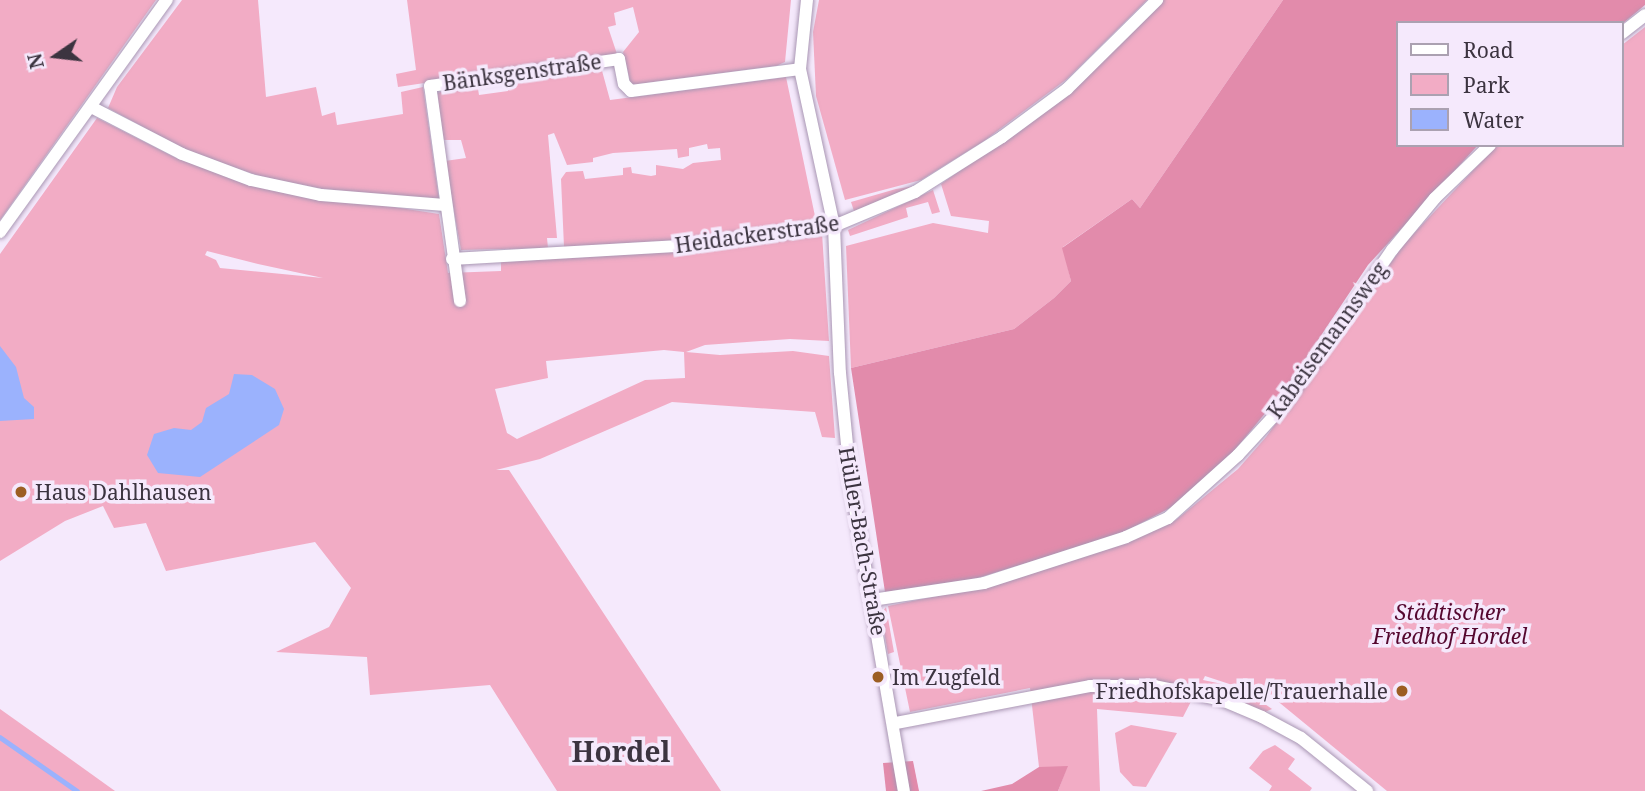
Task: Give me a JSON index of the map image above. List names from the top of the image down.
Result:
{
  "streets": {
    "street": [
      "Bänksgenstraße",
      "Heidackerstraße",
      "Kabeisemannsweg",
      "Hüller-Bach-Straße"
    ]
  },
  "crossings": [
    ["Bänksgenstraße", "Hüller-Bach-Straße"],
    ["Heidackerstraße", "Hüller-Bach-Straße"],
    ["Kabeisemannsweg", "Hüller-Bach-Straße"]
  ],
  "districts": ["Hordel"],
  "parks": ["Städtischer Friedhof Hordel"],
  "places": ["Haus Dahlhausen", "Im Zugfeld", "Friedhofskapelle/Trauerhalle"],
  "legend": ["Road", "Park", "Water"],
  "north": "left"
}
